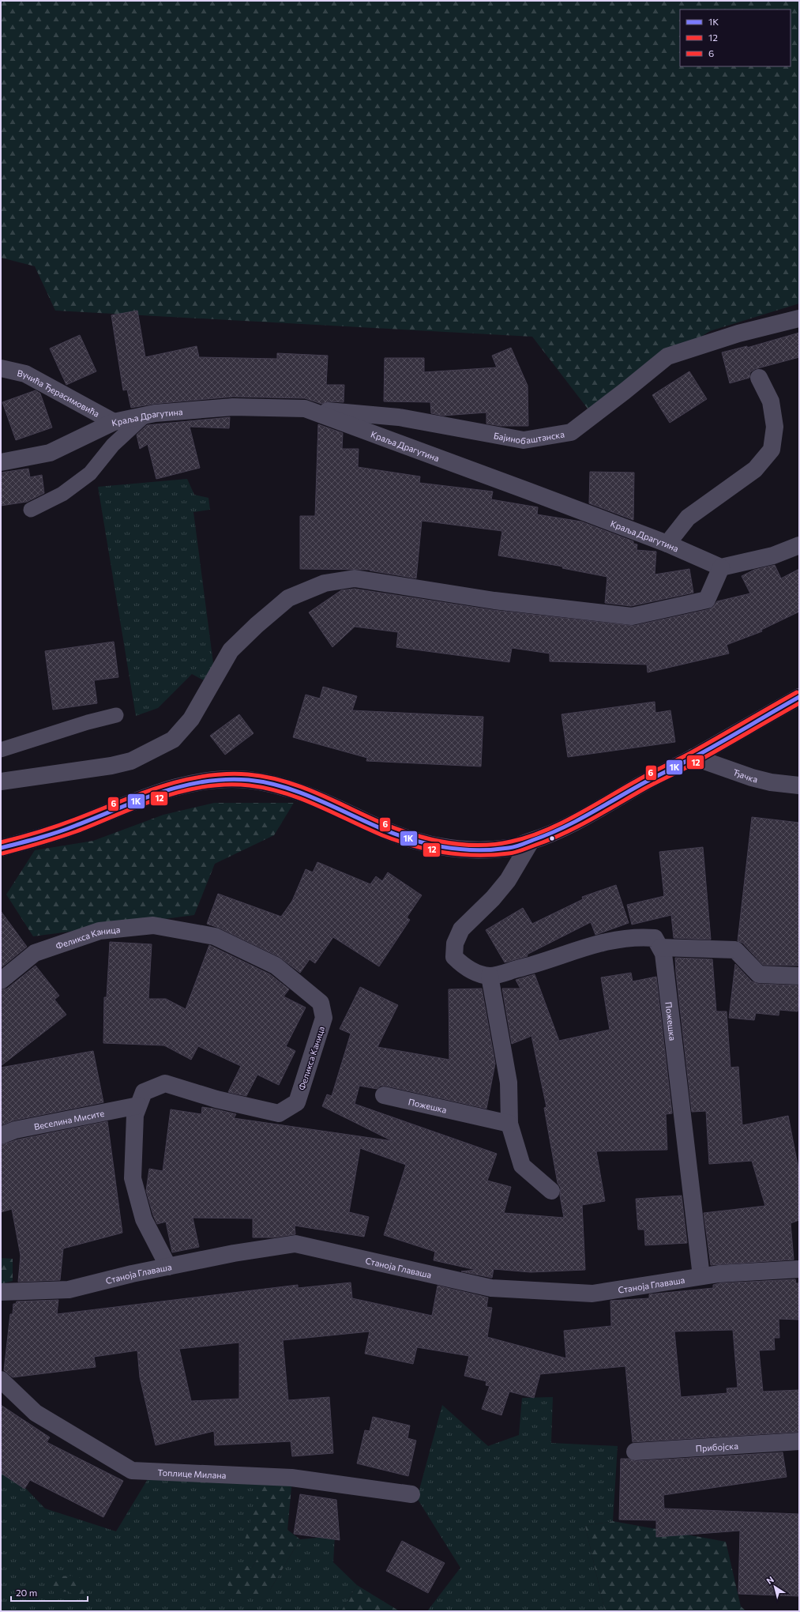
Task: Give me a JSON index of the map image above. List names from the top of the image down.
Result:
{
  "streets": {
    "street": [
      "Вучића Ђерасимовића",
      "Краља Драгутина",
      "Бајинобаштанска",
      "Ђачка",
      "Феликса Каница",
      "Пожешка",
      "Веселина Мисите",
      "Станоја Главаша",
      "Прибојска",
      "Топлице Милана"
    ]
  },
  "crossings": [
    ["Вучића Ђерасимовића", "Краља Драгутина"],
    ["Краља Драгутина", "Бајинобаштанска"],
    ["Феликса Каница", "Веселина Мисите"],
    ["Феликса Каница", "Станоја Главаша"],
    ["Пожешка", "Станоја Главаша"]
  ],
  "lines": ["transit line 6", "transit line 1K", "transit line 12"],
  "legend": ["1K", "12", "6"],
  "scale_bar": "20 m",
  "north": "top left"
}
